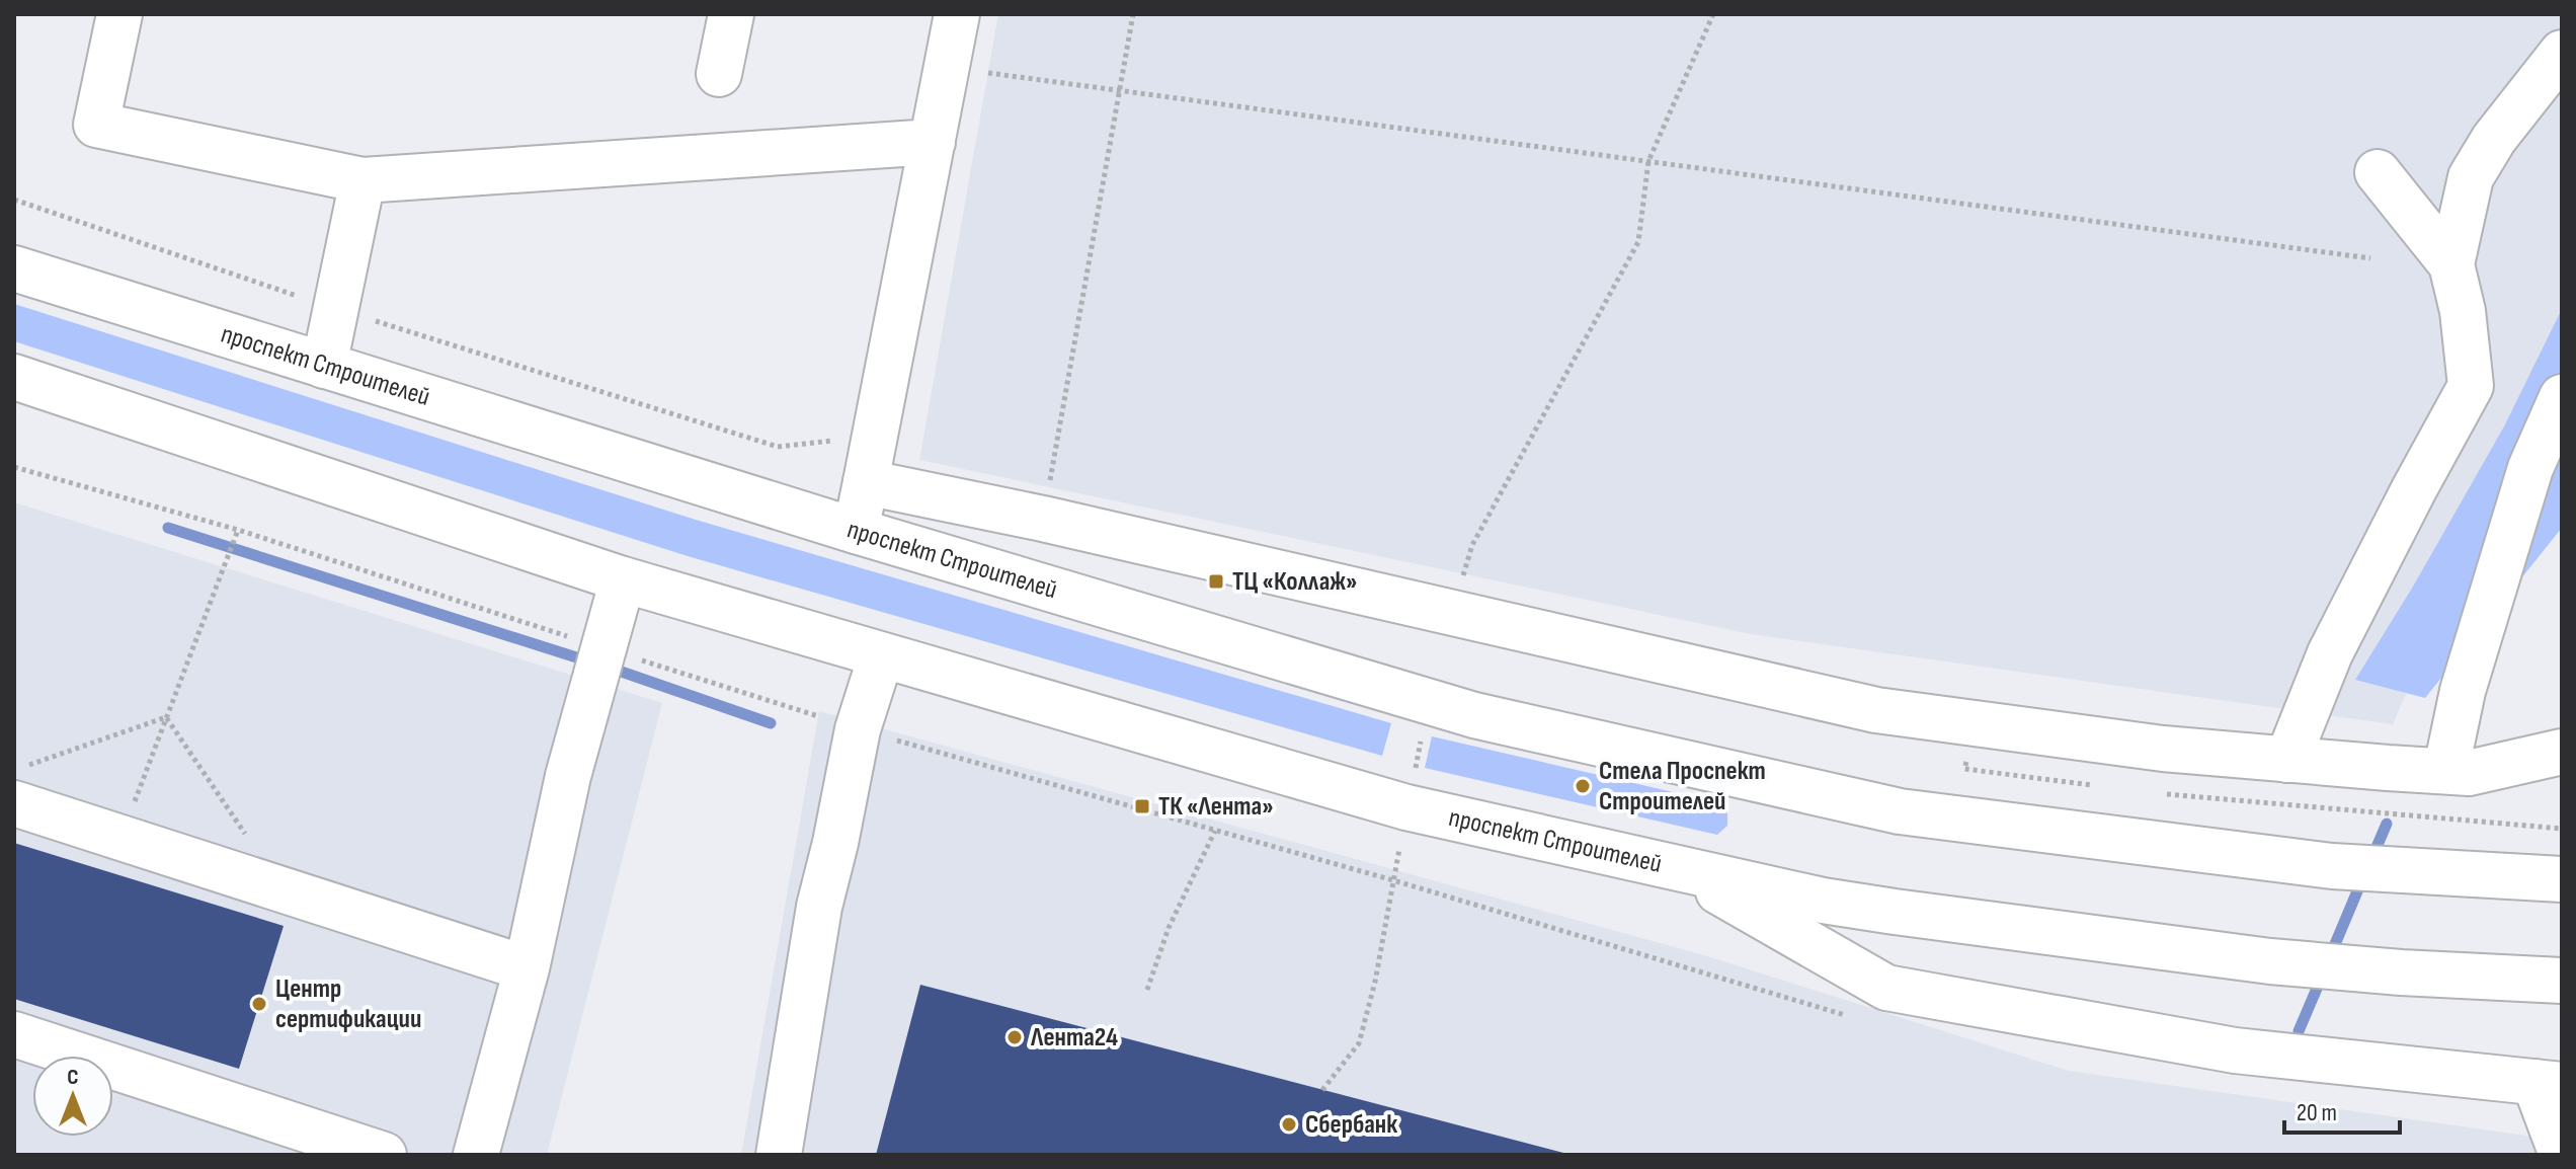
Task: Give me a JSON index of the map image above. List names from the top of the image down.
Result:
{
  "streets": {
    "main road": ["проспект Строителей"]
  },
  "places": {
    "transit": ["ТЦ «Коллаж»", "ТК «Лента»"],
    "other": [
      "Стела Проспект Строителей",
      "Центр сертификации",
      "Лента24",
      "Сбербанк"
    ]
  },
  "scale_bar": "20 m",
  "north": "top"
}
